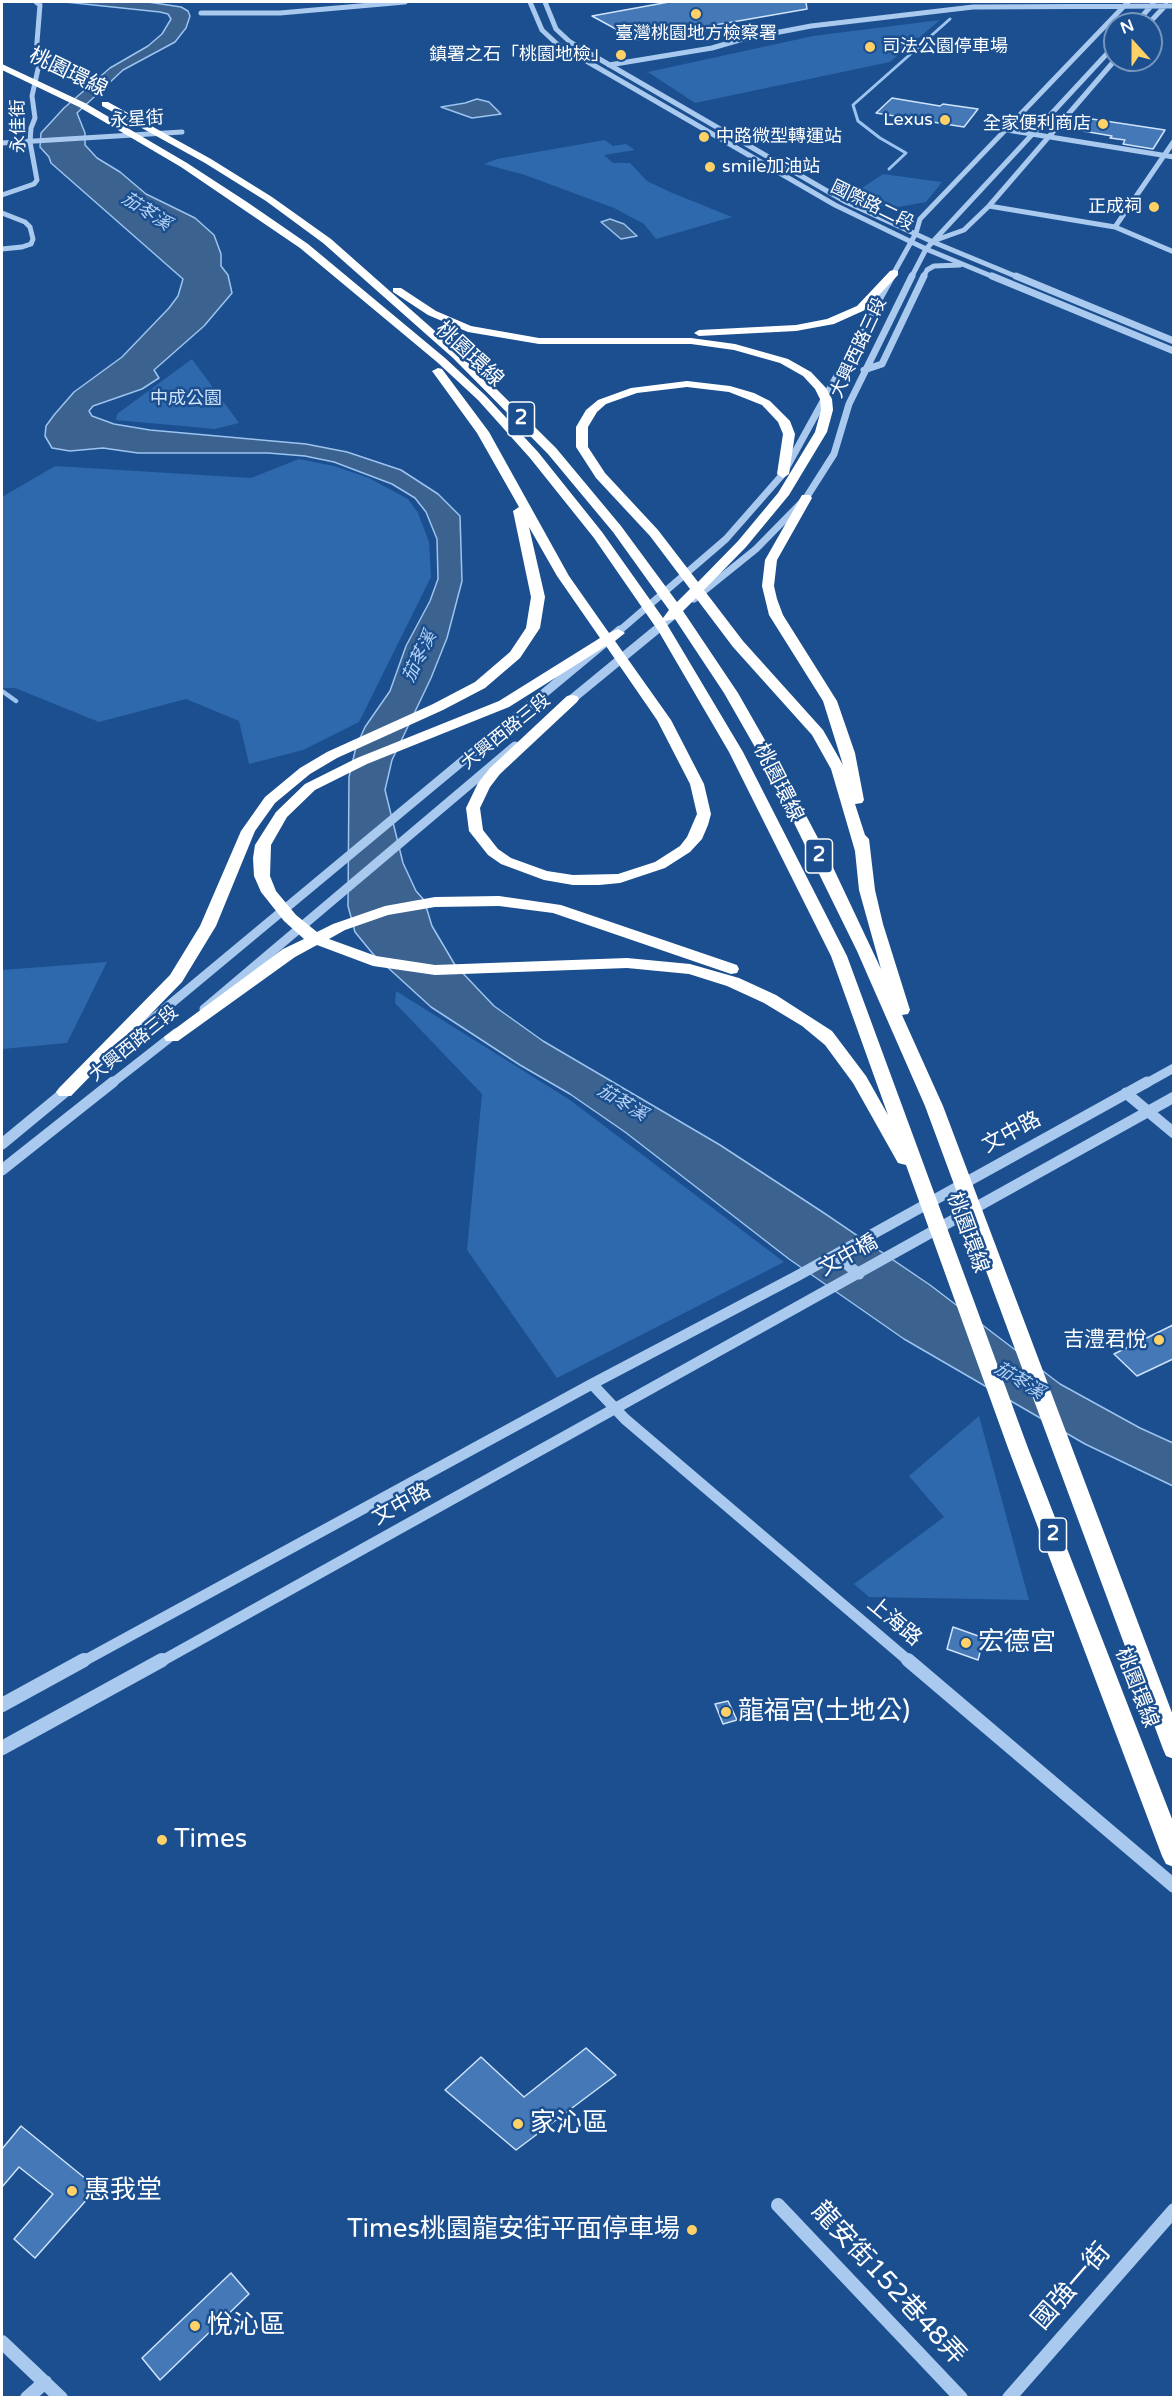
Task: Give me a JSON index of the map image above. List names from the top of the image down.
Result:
{
  "streets": {
    "highway": ["桃園環線", "2"],
    "street": [
      "永星街",
      "永佳街",
      "國際路二段",
      "大興西路三段",
      "文中路",
      "文中橋",
      "上海路",
      "龍安街152巷48弄",
      "國強一街"
    ]
  },
  "crossings": [
    ["桃園環線", "大興西路三段"],
    ["永星街", "永佳街"],
    ["國際路二段", "大興西路三段"],
    ["文中路", "文中橋"],
    ["文中路", "上海路"]
  ],
  "water": ["茄苳溪"],
  "parks": ["中成公園"],
  "places": [
    "臺灣桃園地方檢察署",
    "司法公園停車場",
    "鎮署之石「桃園地檢」",
    "Lexus",
    "全家便利商店",
    "中路微型轉運站",
    "smile加油站",
    "正成祠",
    "吉澧君悅",
    "宏德宮",
    "龍福宮(土地公)",
    "Times",
    "家沁區",
    "惠我堂",
    "Times桃園龍安街平面停車場",
    "悅沁區"
  ],
  "north": "top"
}
